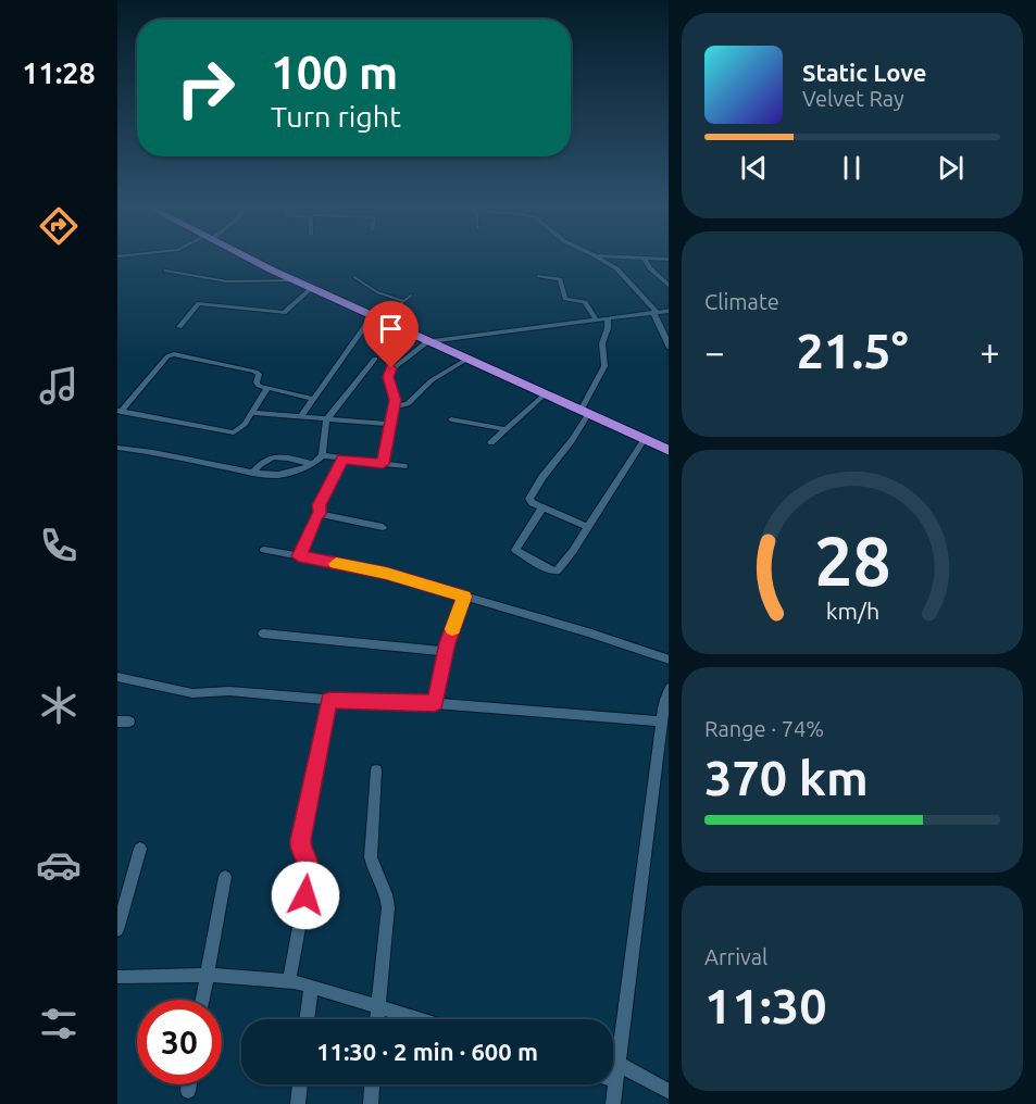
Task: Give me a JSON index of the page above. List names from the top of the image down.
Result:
{
  "page": {
    "tabs": "11:28",
    "turn": ["100 m", "Turn right"],
    "song": ["Static Love", "Velvet Ray"],
    "tile": [
      "Climate",
      ["Range · 74%", "370 km"],
      ["Arrival", "11:30"]
    ],
    "heat": ["−", "21.5°", "+"],
    "limit": "30",
    "trip": "11:30 · 2 min · 600 m",
    "gauge": ["28", "km/h"]
  }
}
